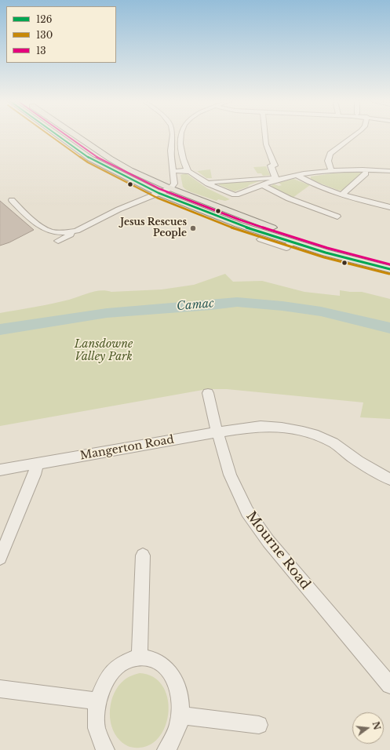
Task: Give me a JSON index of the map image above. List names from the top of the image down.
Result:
{
  "streets": {
    "street": ["Mangerton Road", "Mourne Road"]
  },
  "crossings": [
    ["Mangerton Road", "Mourne Road"]
  ],
  "water": ["Camac"],
  "parks": ["Lansdowne Valley Park"],
  "places": ["Jesus Rescues People"],
  "lines": ["transit line 126", "transit line 130", "transit line 13"],
  "legend": ["126", "130", "13"],
  "north": "right"
}
